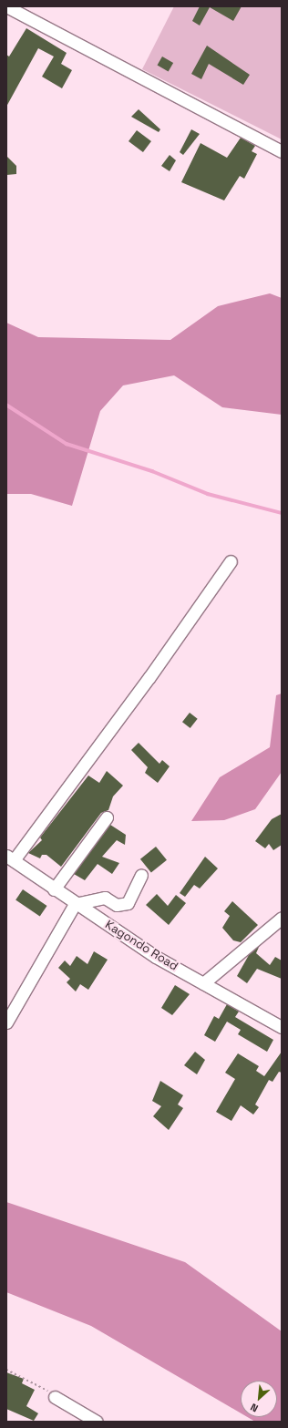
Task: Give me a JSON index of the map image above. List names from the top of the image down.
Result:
{
  "streets": {
    "street": ["Kagondo Road"]
  },
  "north": "bottom left"
}
